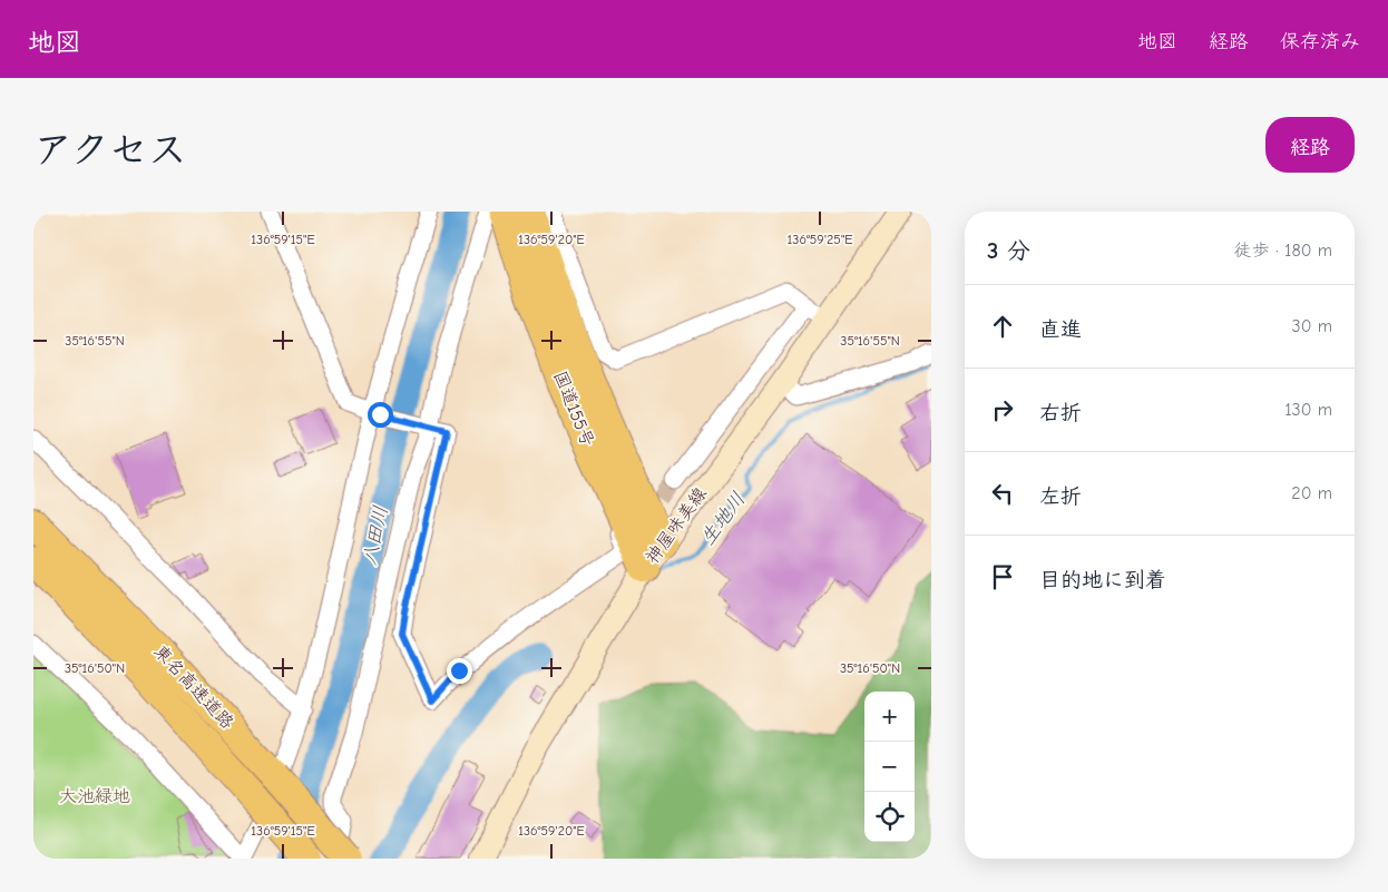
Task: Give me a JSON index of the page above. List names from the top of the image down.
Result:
{
  "streets": {
    "highway": ["国道155号", "東名高速道路"],
    "main road": ["神屋味美線"]
  },
  "crossings": [
    ["国道155号", "神屋味美線"]
  ],
  "water": ["生地川", "八田川"],
  "parks": ["大池緑地"],
  "page": {
    "header": "地図",
    "nav": ["地図", "経路", "保存済み"],
    "title": "アクセス",
    "buttons": "経路",
    "heading": ["3 分", "徒歩 · 180 m"],
    "list": [
      ["直進", "30 m"],
      ["右折", "130 m"],
      ["左折", "20 m"],
      "目的地に到着"
    ],
    "map_buttons": ["+", "−"]
  },
  "coordinates": [
    "136°59'15\"E",
    "136°59'20\"E",
    "136°59'25\"E",
    "35°16'55\"N",
    "35°16'50\"N"
  ]
}
